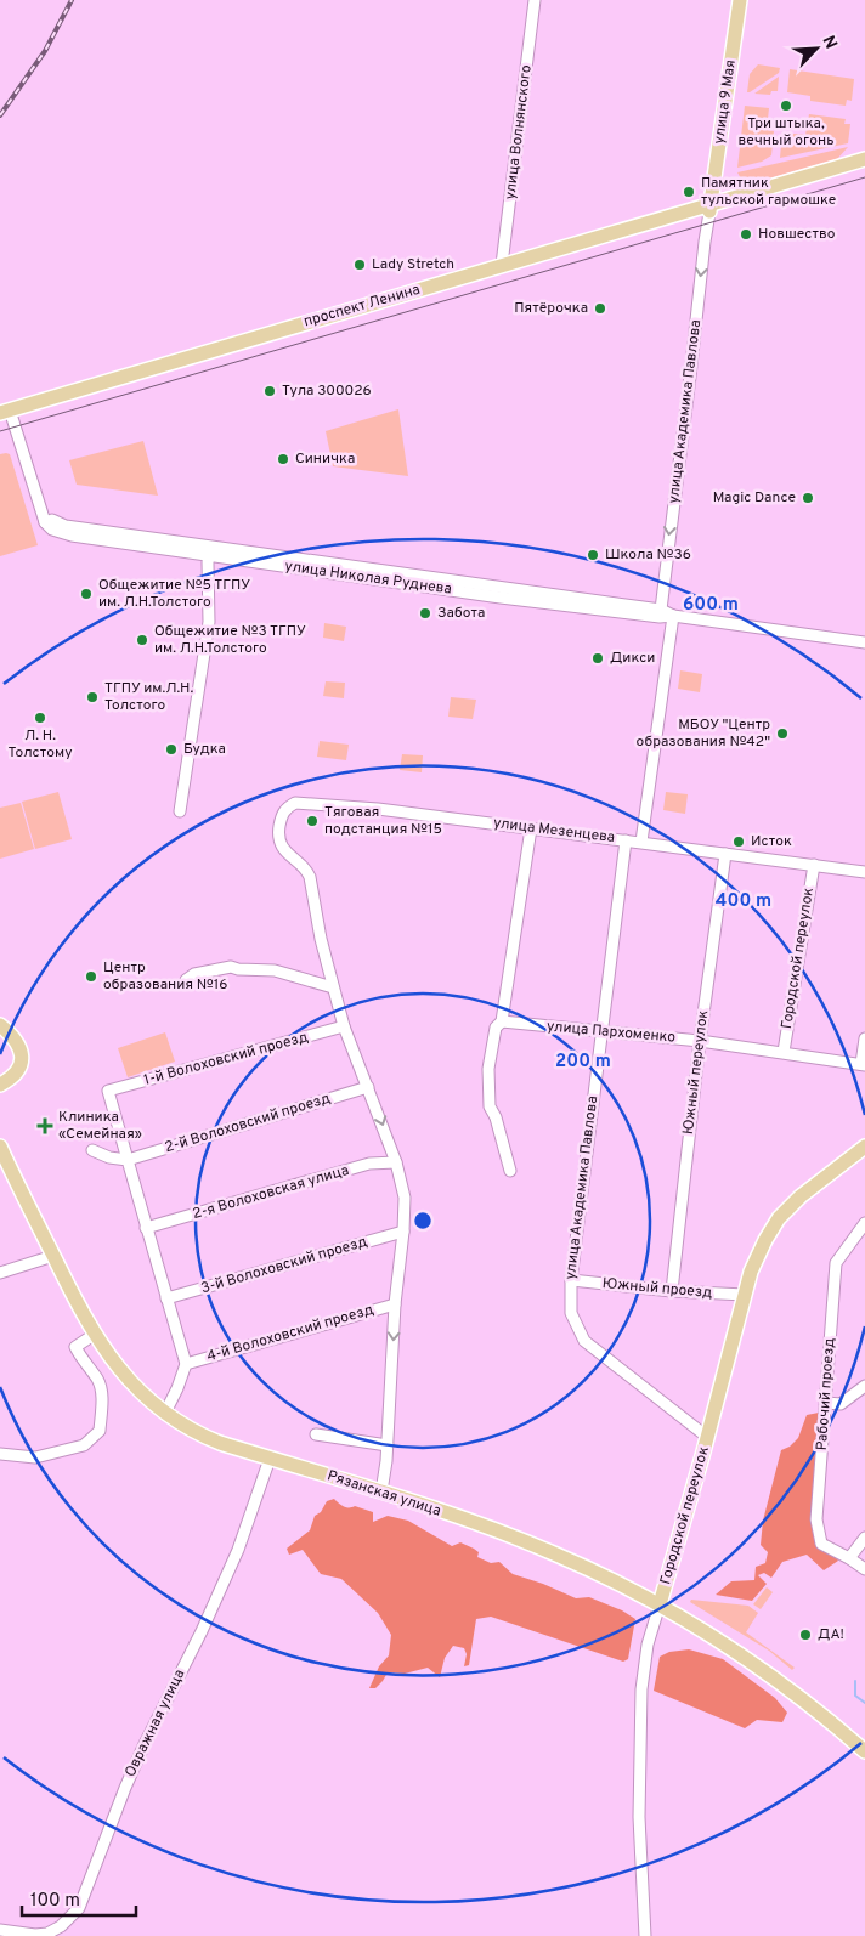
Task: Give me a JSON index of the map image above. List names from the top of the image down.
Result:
{
  "streets": {
    "main road": [
      "улица 9 Мая",
      "проспект Ленина",
      "Городской переулок",
      "Рязанская улица"
    ],
    "street": [
      "улица Волнянского",
      "улица Академика Павлова",
      "улица Николая Руднева",
      "улица Мезенцева",
      "улица Пархоменко",
      "1-й Волоховский проезд",
      "Южный переулок",
      "2-й Волоховский проезд",
      "2-я Волоховская улица",
      "3-й Волоховский проезд",
      "Южный проезд",
      "4-й Волоховский проезд",
      "Рабочий проезд",
      "Овражная улица"
    ]
  },
  "crossings": [
    ["улица 9 Мая", "проспект Ленина"],
    ["улица 9 Мая", "улица Академика Павлова"],
    ["улица Волнянского", "проспект Ленина"],
    ["проспект Ленина", "улица Академика Павлова"],
    ["проспект Ленина", "улица Николая Руднева"],
    ["улица Академика Павлова", "улица Николая Руднева"],
    ["улица Академика Павлова", "улица Мезенцева"],
    ["улица Академика Павлова", "Городской переулок"],
    ["улица Академика Павлова", "улица Пархоменко"],
    ["улица Академика Павлова", "Южный проезд"],
    ["улица Мезенцева", "Городской переулок"],
    ["улица Мезенцева", "Южный переулок"],
    ["улица Мезенцева", "4-й Волоховский проезд"],
    ["Городской переулок", "улица Пархоменко"],
    ["Городской переулок", "Южный проезд"],
    ["Городской переулок", "Рязанская улица"],
    ["улица Пархоменко", "Южный переулок"],
    ["1-й Волоховский проезд", "2-й Волоховский проезд"],
    ["1-й Волоховский проезд", "4-й Волоховский проезд"],
    ["Южный переулок", "Южный проезд"],
    ["2-й Волоховский проезд", "4-й Волоховский проезд"],
    ["2-я Волоховская улица", "4-й Волоховский проезд"],
    ["3-й Волоховский проезд", "4-й Волоховский проезд"],
    ["4-й Волоховский проезд", "Рязанская улица"],
    ["Рязанская улица", "Овражная улица"]
  ],
  "one_way": ["улица Академика Павлова"],
  "places": {
    "other": [
      "Три штыка, вечный огонь",
      "Памятник тульской гармошке",
      "Новшество",
      "Lady Stretch",
      "Пятёрочка",
      "Тула 300026",
      "Синичка",
      "Magic Dance",
      "Школа №36",
      "Общежитие №5 ТГПУ им. Л.Н.Толстого",
      "Забота",
      "Общежитие №3 ТГПУ им. Л.Н.Толстого",
      "Дикси",
      "ТГПУ им.Л.Н. Толстого",
      "Л. Н. Толстому",
      "МБОУ \"Центр образования №42\"",
      "Будка",
      "Тяговая подстанция №15",
      "Исток",
      "Центр образования №16",
      "ДА!"
    ],
    "health": ["Клиника «Семейная»"]
  },
  "scale_bar": "100 m",
  "north": "top right",
  "rings": ["600 m", "400 m", "200 m"]
}
